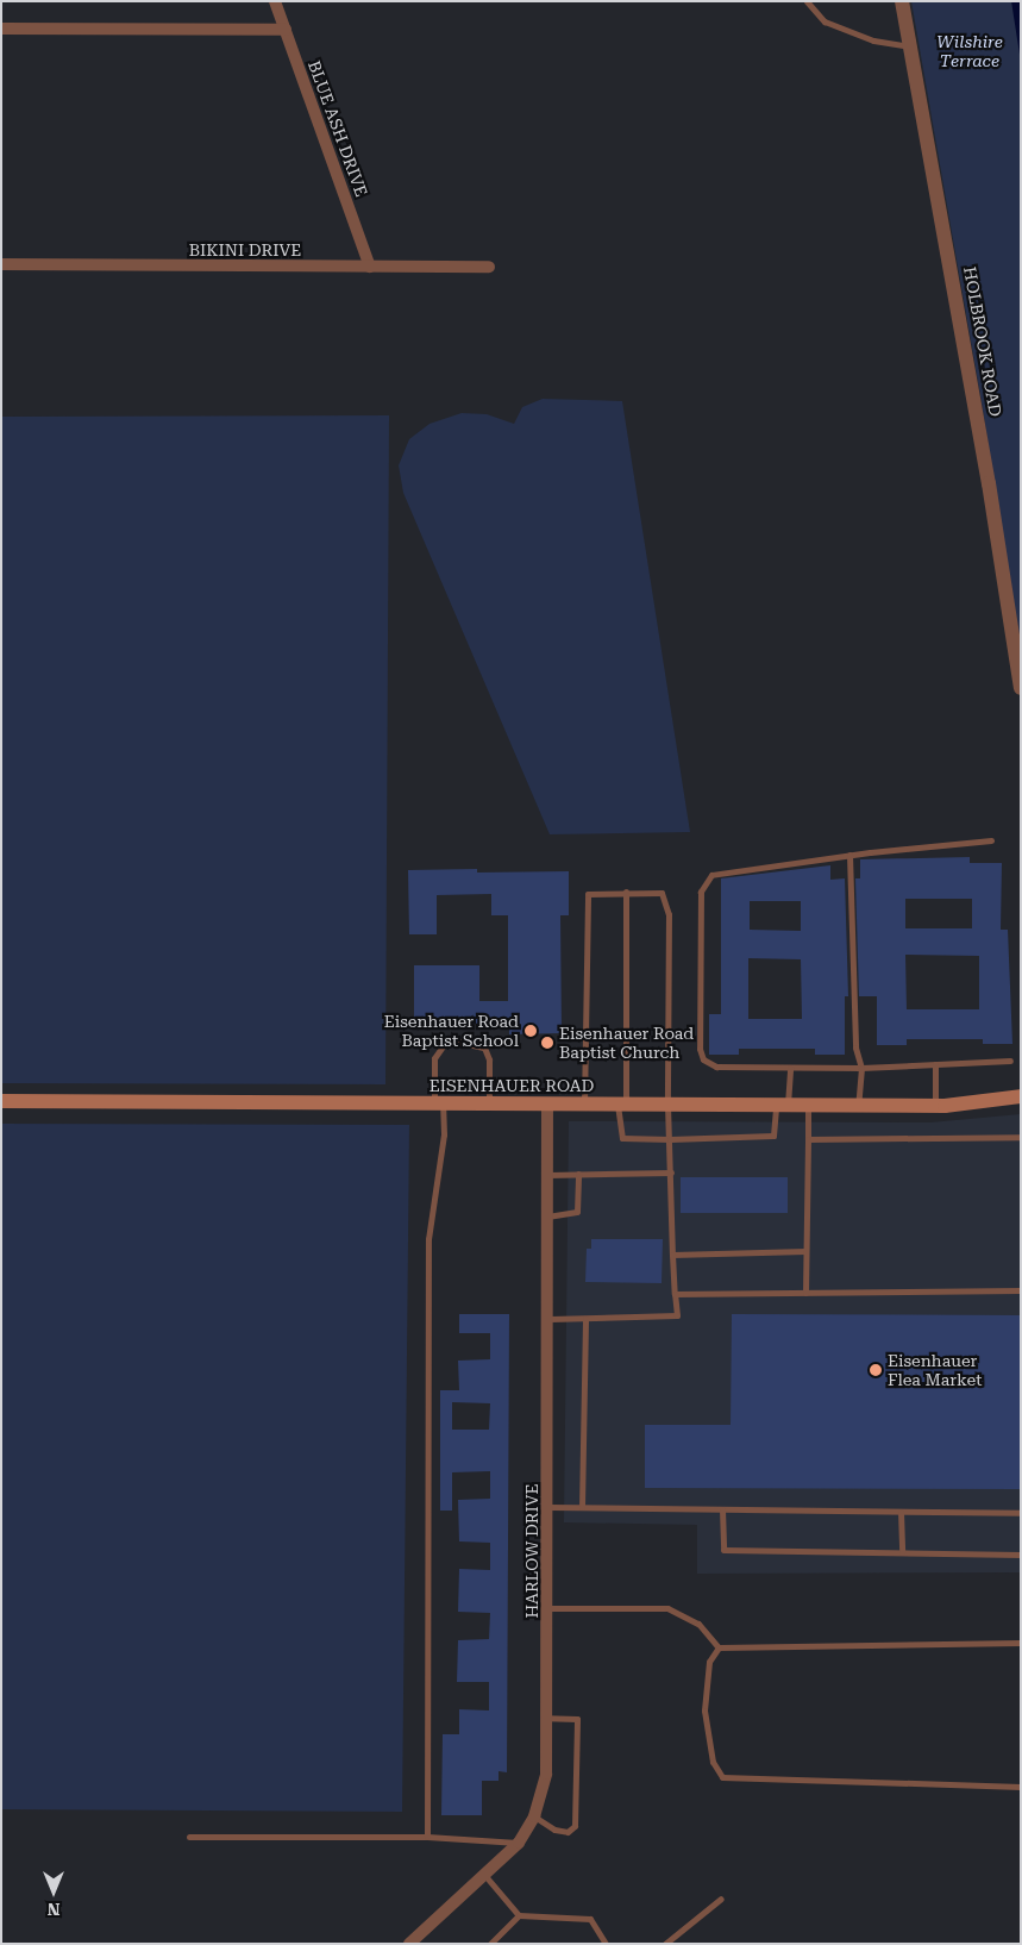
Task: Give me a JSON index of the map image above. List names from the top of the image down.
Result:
{
  "streets": {
    "main road": ["EISENHAUER ROAD"],
    "street": [
      "BLUE ASH DRIVE",
      "BIKINI DRIVE",
      "HOLBROOK ROAD",
      "HARLOW DRIVE"
    ]
  },
  "crossings": [
    ["BLUE ASH DRIVE", "BIKINI DRIVE"],
    ["EISENHAUER ROAD", "HARLOW DRIVE"]
  ],
  "parks": ["Wilshire Terrace"],
  "places": ["Eisenhauer Road Baptist School", "Eisenhauer Road Baptist Church", "Eisenhauer Flea Market"],
  "north": "bottom"
}
